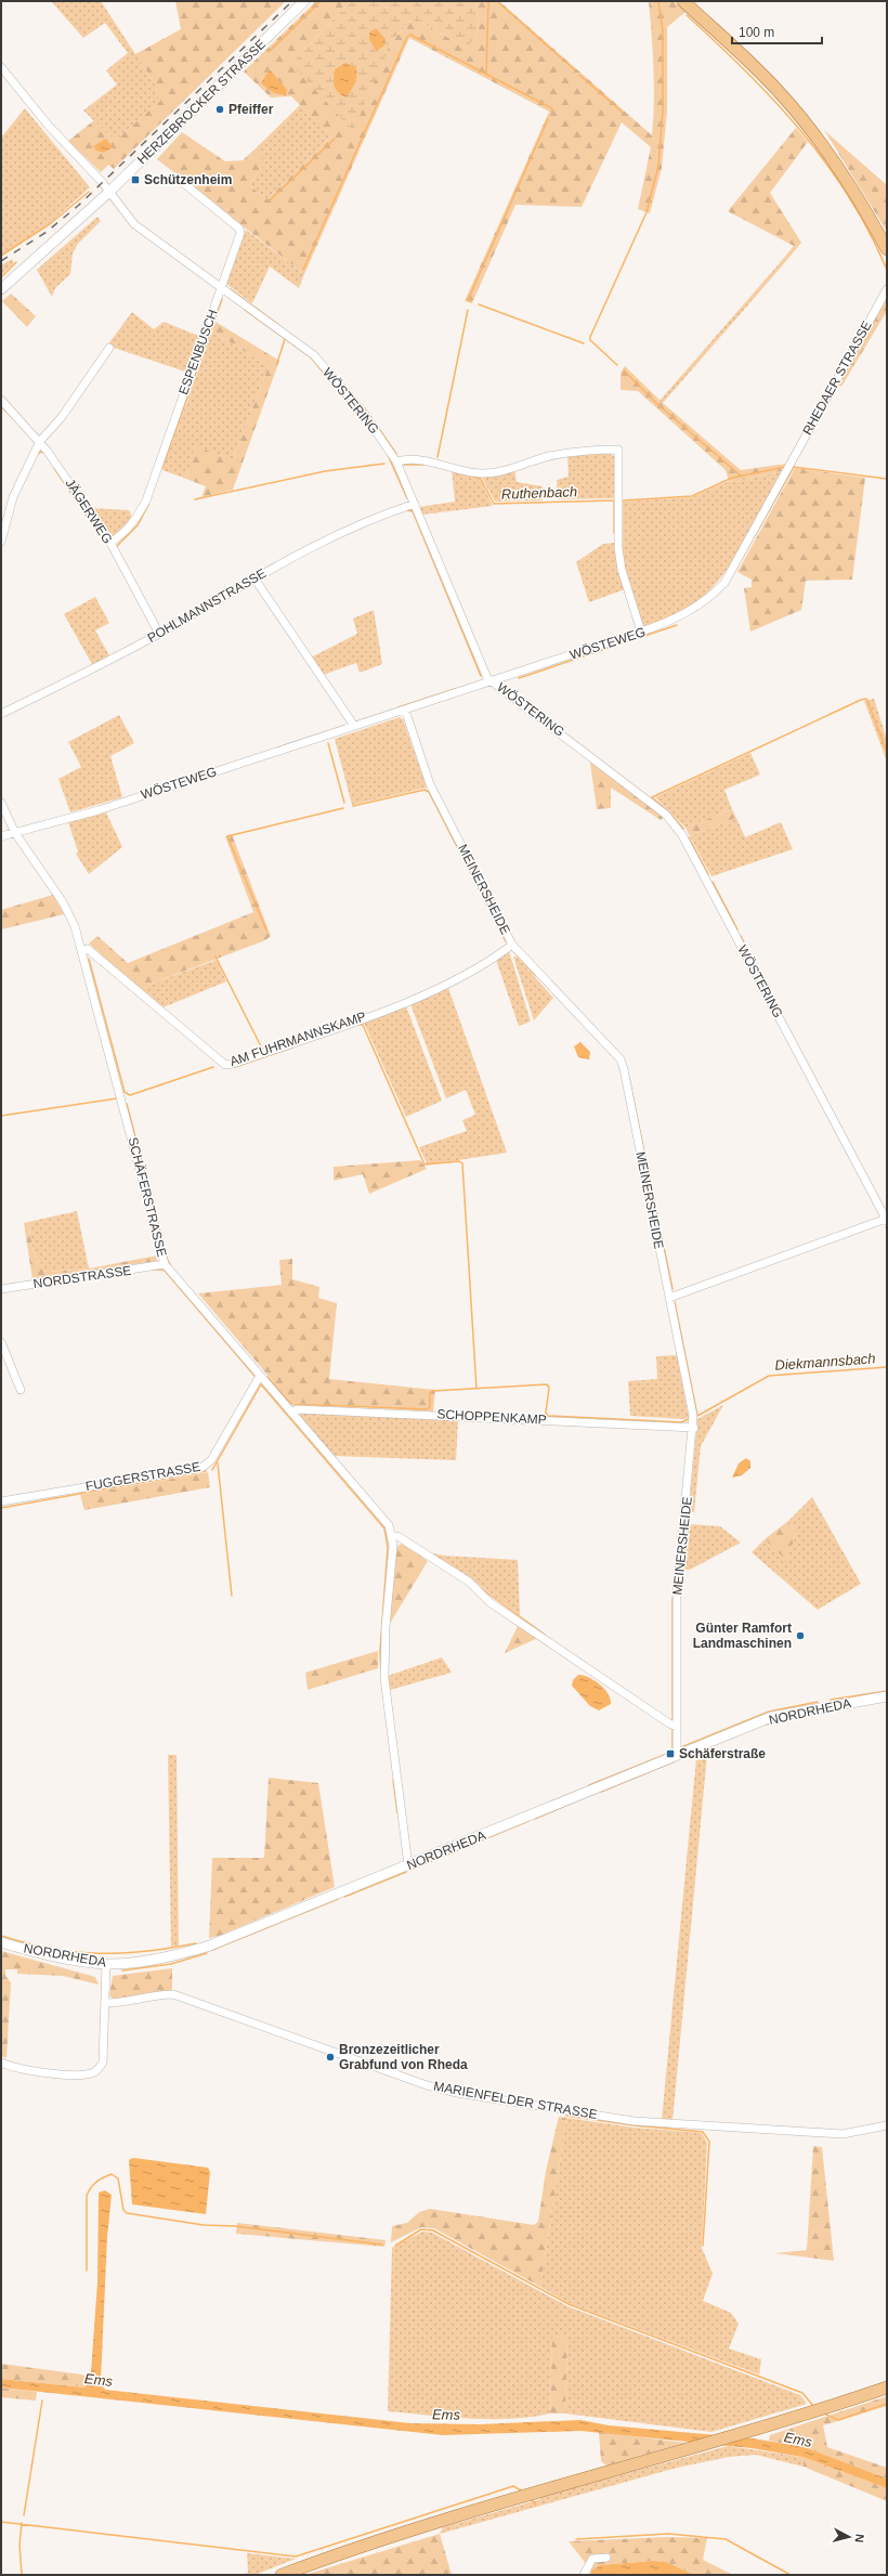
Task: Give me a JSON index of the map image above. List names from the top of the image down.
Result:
{
  "streets": {
    "main road": ["HERZEBROCKER STRASSE", "NORDRHEDA"],
    "street": [
      "ESPENBUSCH",
      "RHEDAER STRASSE",
      "WÖSTERING",
      "JÄGERWEG",
      "POHLMANNSTRASSE",
      "WÖSTEWEG",
      "MEINERSHEIDE",
      "AM FUHRMANNSKAMP",
      "SCHÄFERSTRASSE",
      "NORDSTRASSE",
      "SCHOPPENKAMP",
      "FUGGERSTRASSE",
      "MARIENFELDER STRASSE"
    ]
  },
  "crossings": [
    ["HERZEBROCKER STRASSE", "WÖSTERING"],
    ["ESPENBUSCH", "WÖSTERING"],
    ["ESPENBUSCH", "JÄGERWEG"],
    ["RHEDAER STRASSE", "WÖSTEWEG"],
    ["WÖSTERING", "POHLMANNSTRASSE"],
    ["WÖSTERING", "WÖSTEWEG"],
    ["JÄGERWEG", "POHLMANNSTRASSE"],
    ["WÖSTEWEG", "MEINERSHEIDE"],
    ["WÖSTEWEG", "SCHÄFERSTRASSE"],
    ["MEINERSHEIDE", "AM FUHRMANNSKAMP"],
    ["MEINERSHEIDE", "SCHOPPENKAMP"],
    ["MEINERSHEIDE", "NORDRHEDA"],
    ["AM FUHRMANNSKAMP", "SCHÄFERSTRASSE"],
    ["SCHÄFERSTRASSE", "NORDSTRASSE"],
    ["SCHÄFERSTRASSE", "SCHOPPENKAMP"],
    ["SCHÄFERSTRASSE", "FUGGERSTRASSE"]
  ],
  "water": ["Ruthenbach", "Diekmannsbach", "Ems"],
  "places": {
    "other": ["Pfeiffer", "Günter Ramfort Landmaschinen", "Bronzezeitlicher Grabfund von Rheda"],
    "transit": ["Schützenheim", "Schäferstraße"]
  },
  "scale_bar": "100 m",
  "north": "right"
}
